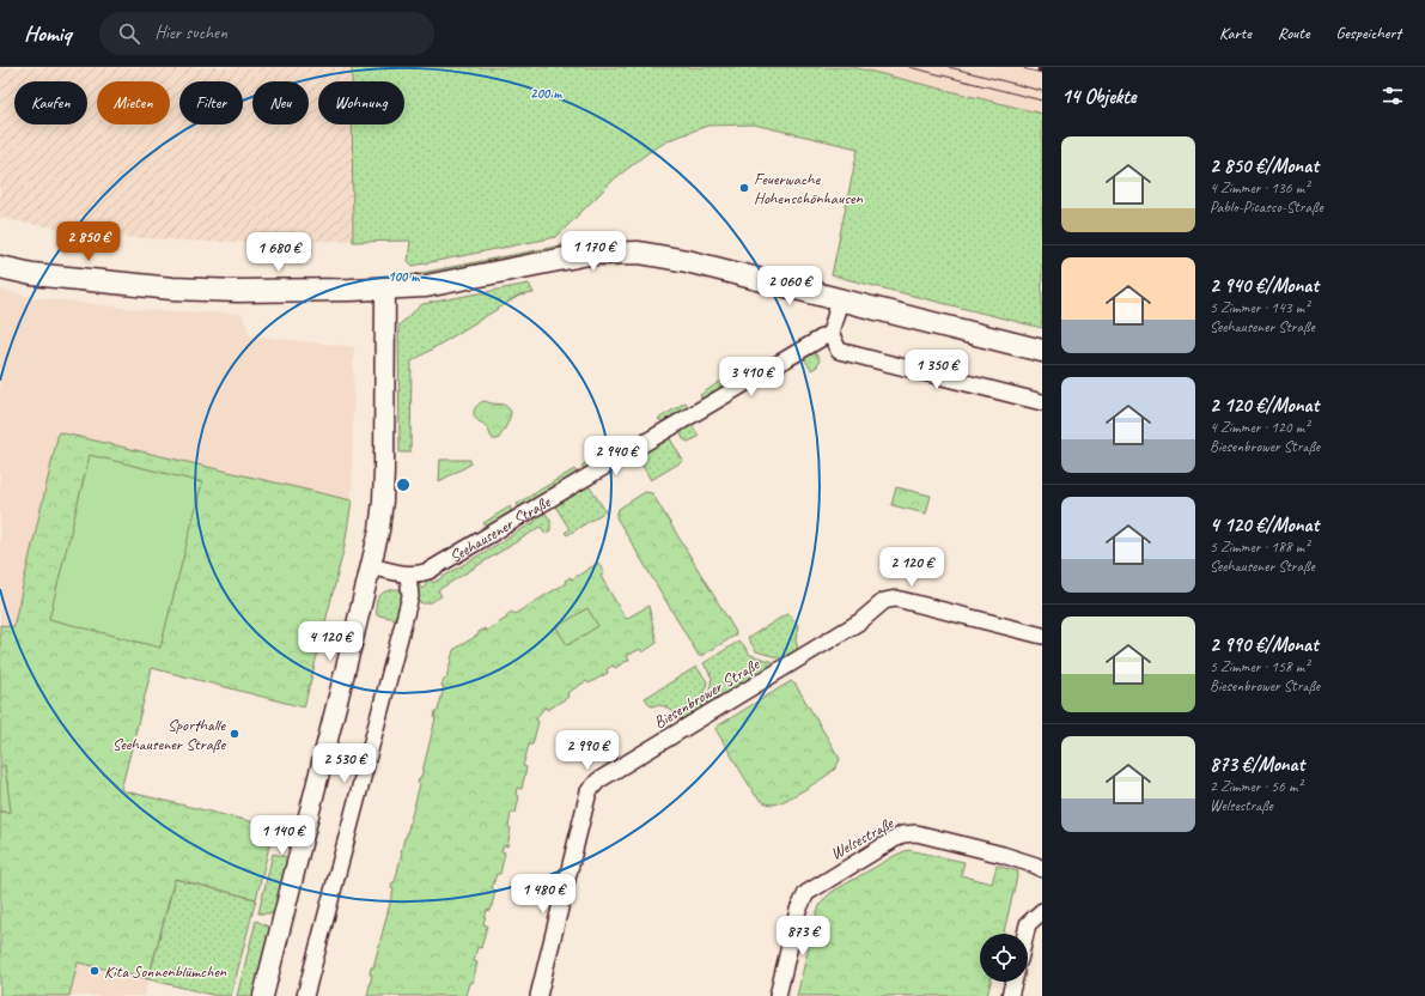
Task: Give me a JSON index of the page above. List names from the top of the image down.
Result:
{
  "streets": {
    "street": ["Seehausener Straße", "Biesenbrower Straße", "Welsestraße"]
  },
  "places": ["Feuerwache Hohenschönhausen", "Sporthalle Seehausener Straße", "Kita Sonnenblümchen"],
  "page": {
    "header": "Homiq",
    "search": "Hier suchen",
    "nav": ["Karte", "Route", "Gespeichert"],
    "heading": "14 Objekte",
    "chip": [
      "Kaufen",
      "Mieten",
      "Filter",
      "Neu",
      "Wohnung"
    ],
    "list": [
      {
        "name": "2 850 €/Monat",
        "note": "4 Zimmer · 136 m² · Pablo-Picasso-Straße"
      },
      {
        "name": "2 940 €/Monat",
        "note": "5 Zimmer · 143 m² · Seehausener Straße"
      },
      {
        "name": "2 120 €/Monat",
        "note": "4 Zimmer · 120 m² · Biesenbrower Straße"
      },
      {
        "name": "4 120 €/Monat",
        "note": "5 Zimmer · 188 m² · Seehausener Straße"
      },
      {
        "name": "2 990 €/Monat",
        "note": "5 Zimmer · 158 m² · Biesenbrower Straße"
      },
      {
        "name": "873 €/Monat",
        "note": "2 Zimmer · 56 m² · Welsestraße"
      }
    ],
    "price": [
      "2 850 €",
      "1 170 €",
      "1 680 €",
      "2 060 €",
      "1 350 €",
      "3 410 €",
      "2 940 €",
      "2 120 €",
      "4 120 €",
      "2 990 €",
      "2 530 €",
      "1 140 €",
      "1 480 €",
      "873 €"
    ]
  },
  "rings": ["200 m", "100 m"]
}
